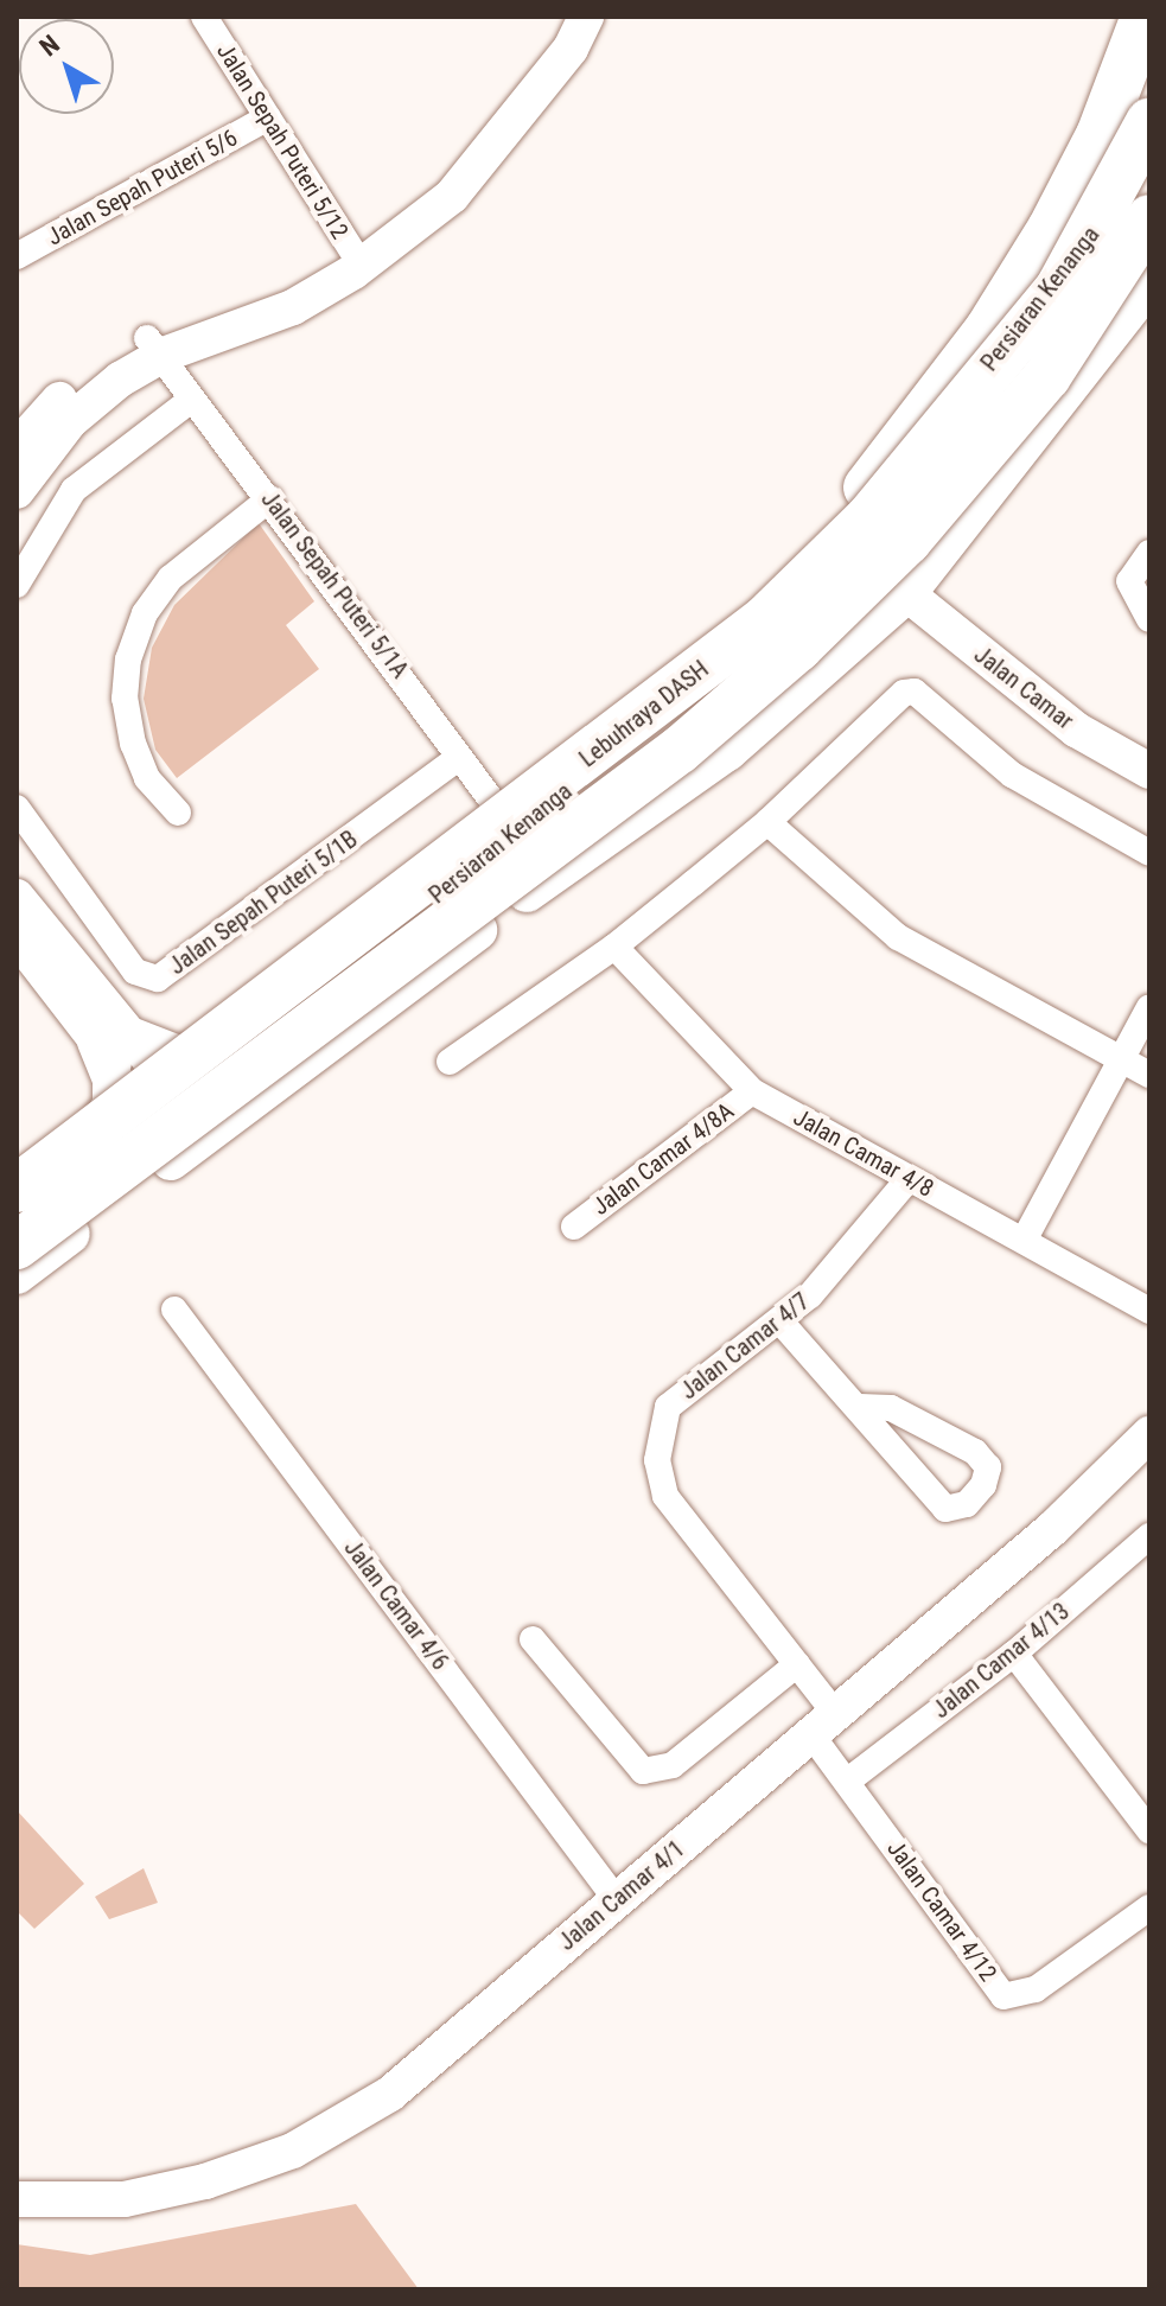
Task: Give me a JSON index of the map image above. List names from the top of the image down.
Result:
{
  "streets": {
    "highway": ["Lebuhraya DASH"],
    "main road": ["Persiaran Kenanga"],
    "street": [
      "Jalan Sepah Puteri 5/12",
      "Jalan Sepah Puteri 5/6",
      "Jalan Sepah Puteri 5/1A",
      "Jalan Camar",
      "Jalan Sepah Puteri 5/1B",
      "Jalan Camar 4/8",
      "Jalan Camar 4/8A",
      "Jalan Camar 4/7",
      "Jalan Camar 4/6",
      "Jalan Camar 4/13",
      "Jalan Camar 4/1",
      "Jalan Camar 4/12"
    ]
  },
  "crossings": [
    ["Jalan Sepah Puteri 5/12", "Jalan Sepah Puteri 5/6"],
    ["Persiaran Kenanga", "Jalan Sepah Puteri 5/1A"],
    ["Jalan Sepah Puteri 5/1A", "Jalan Sepah Puteri 5/1B"],
    ["Jalan Camar 4/8", "Jalan Camar 4/8A"],
    ["Jalan Camar 4/8", "Jalan Camar 4/7"],
    ["Jalan Camar 4/7", "Jalan Camar 4/1"],
    ["Jalan Camar 4/7", "Jalan Camar 4/12"],
    ["Jalan Camar 4/6", "Jalan Camar 4/1"],
    ["Jalan Camar 4/13", "Jalan Camar 4/12"],
    ["Jalan Camar 4/1", "Jalan Camar 4/12"]
  ],
  "north": "top left"
}
